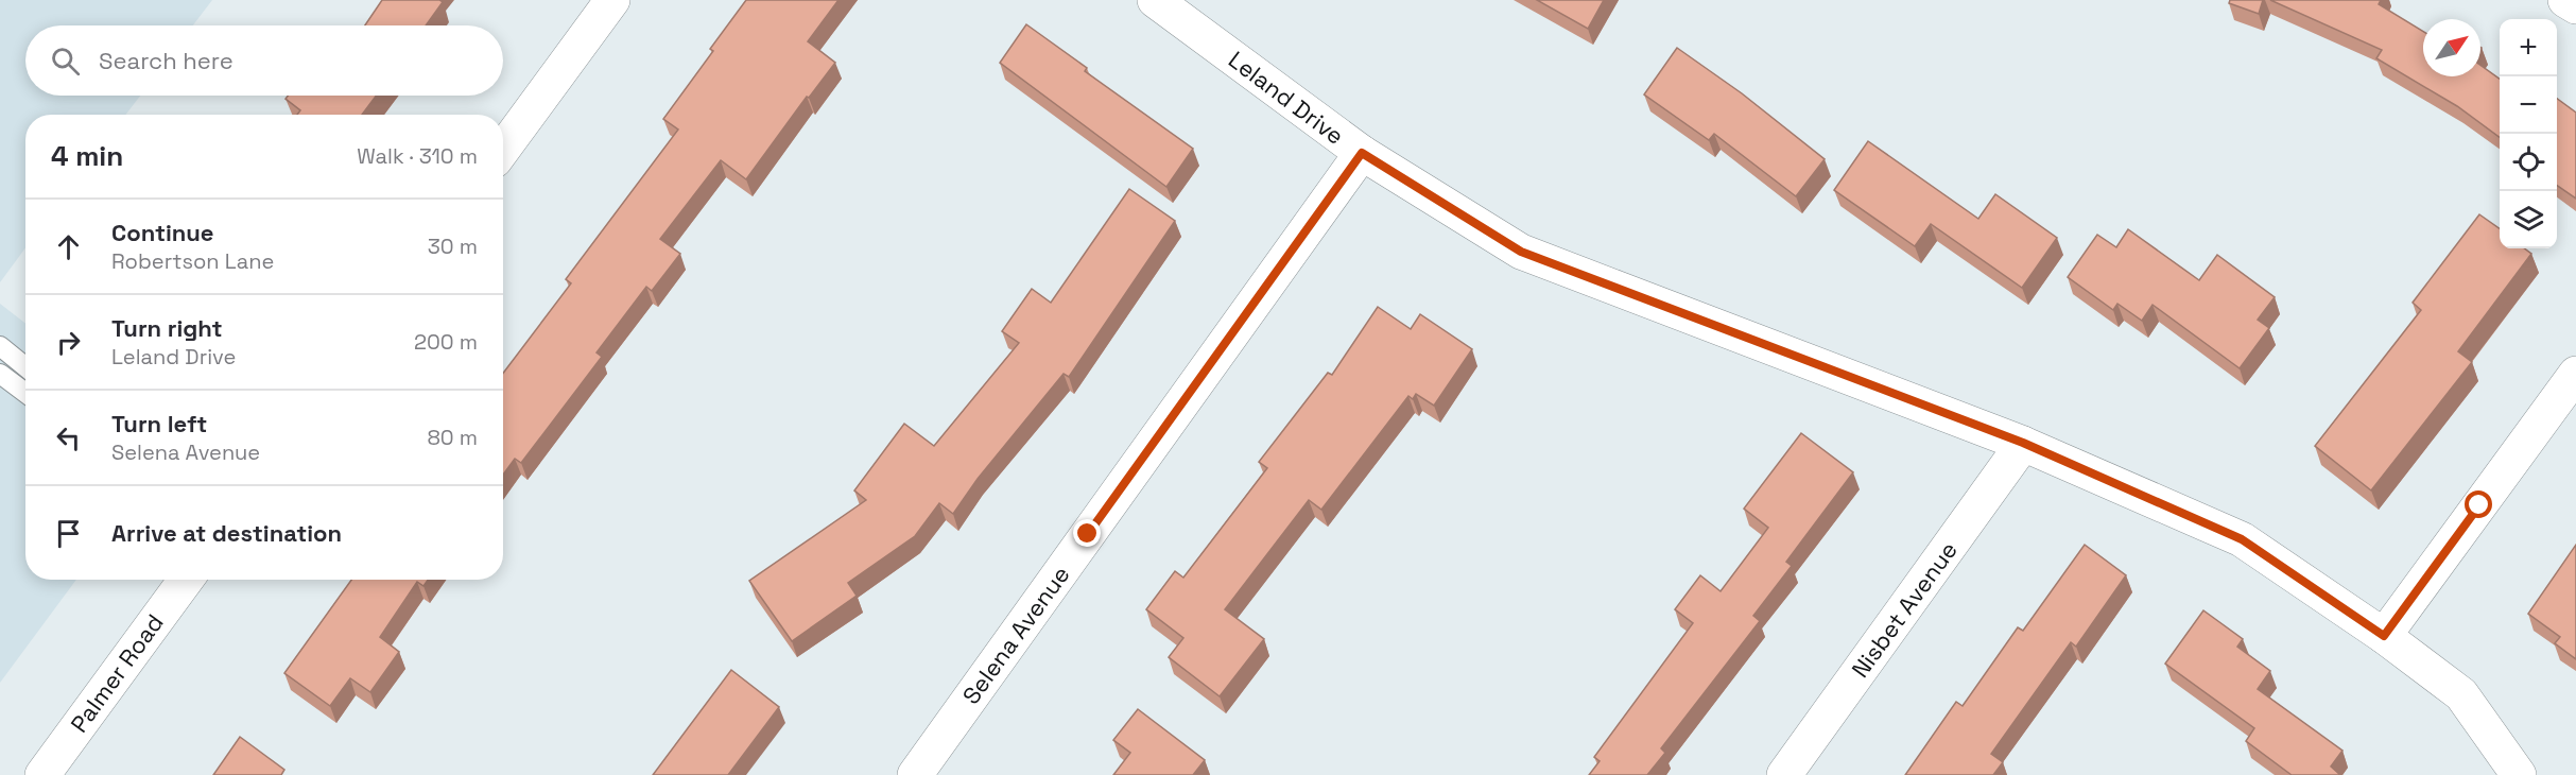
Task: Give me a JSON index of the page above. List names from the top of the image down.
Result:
{
  "streets": {
    "street": [
      "Leland Drive",
      "Nisbet Avenue",
      "Selena Avenue",
      "Palmer Road"
    ]
  },
  "crossings": [
    ["Leland Drive", "Nisbet Avenue"],
    ["Leland Drive", "Selena Avenue"]
  ],
  "north": "top right",
  "page": {
    "map_buttons": ["+", "−"],
    "search": "Search here",
    "heading": ["4 min", "Walk · 310 m"],
    "list": [
      ["Continue", "Robertson Lane", "30 m"],
      ["Turn right", "Leland Drive", "200 m"],
      ["Turn left", "Selena Avenue", "80 m"],
      "Arrive at destination"
    ]
  }
}
